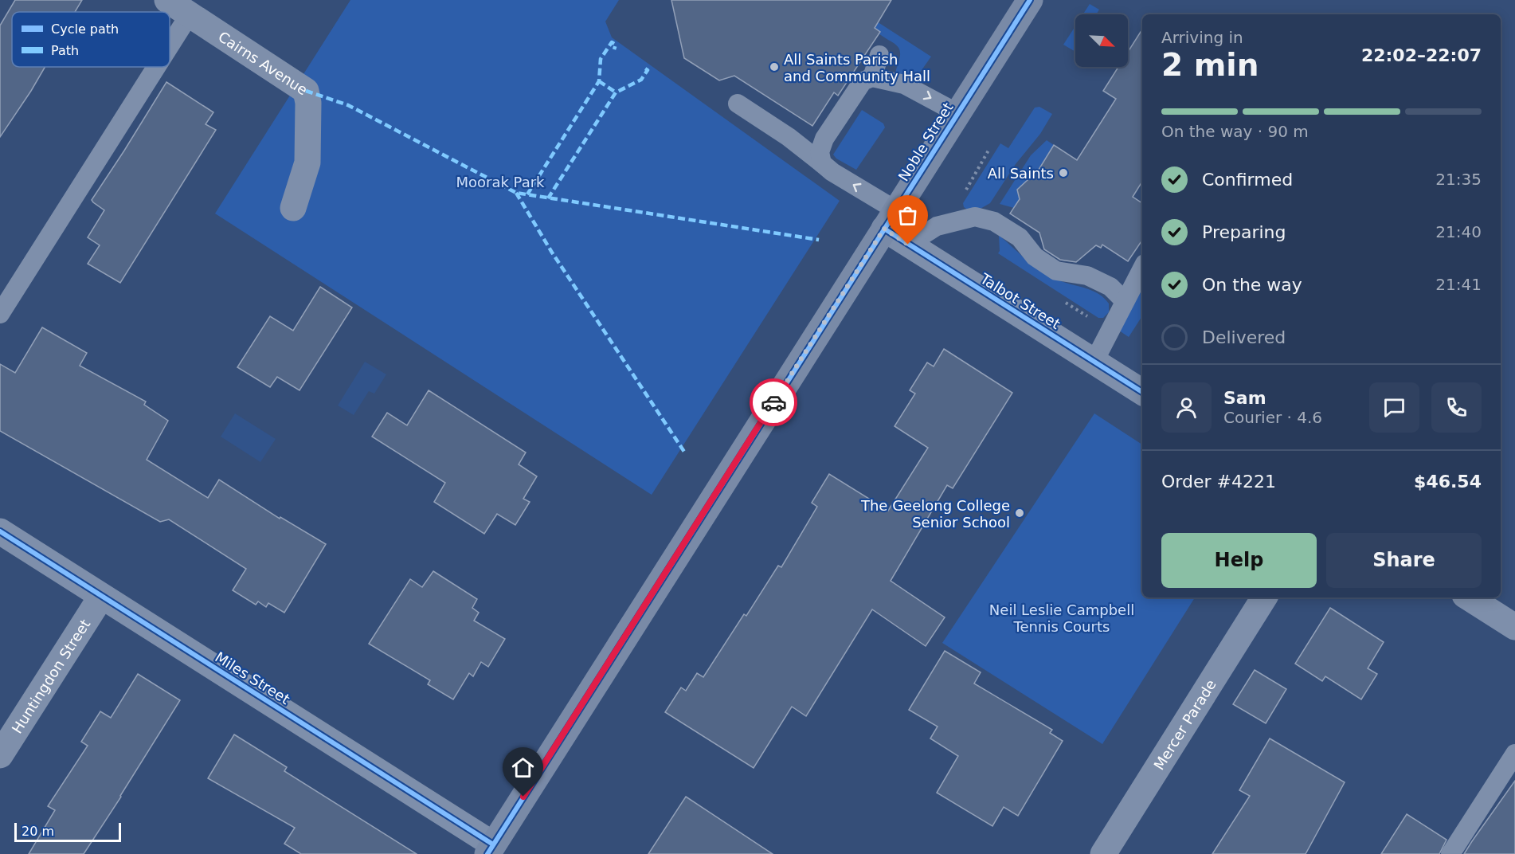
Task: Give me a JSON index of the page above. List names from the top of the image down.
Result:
{
  "streets": {
    "street": [
      "Cairns Avenue",
      "Noble Street",
      "Talbot Street",
      "Huntingdon Street",
      "Miles Street",
      "Mercer Parade"
    ]
  },
  "crossings": [
    ["Noble Street", "Talbot Street"],
    ["Noble Street", "Miles Street"],
    ["Huntingdon Street", "Miles Street"]
  ],
  "parks": ["Moorak Park", "Neil Leslie Campbell Tennis Courts"],
  "places": ["All Saints Parish and Community Hall", "All Saints", "The Geelong College Senior School"],
  "legend": ["Cycle path", "Path"],
  "scale_bar": "20 m",
  "north": "bottom right",
  "page": {
    "heading": ["2 min", "Arriving in", "22:02–22:07"],
    "panel": [
      "Sam",
      "Courier · 4.6",
      "Order #4221",
      "$46.54"
    ],
    "bar": "On the way · 90 m",
    "list": [
      ["Confirmed", "21:35"],
      ["Preparing", "21:40"],
      ["On the way", "21:41"],
      "Delivered"
    ],
    "buttons": ["Help", "Share"],
    "scale": "20 m"
  }
}
